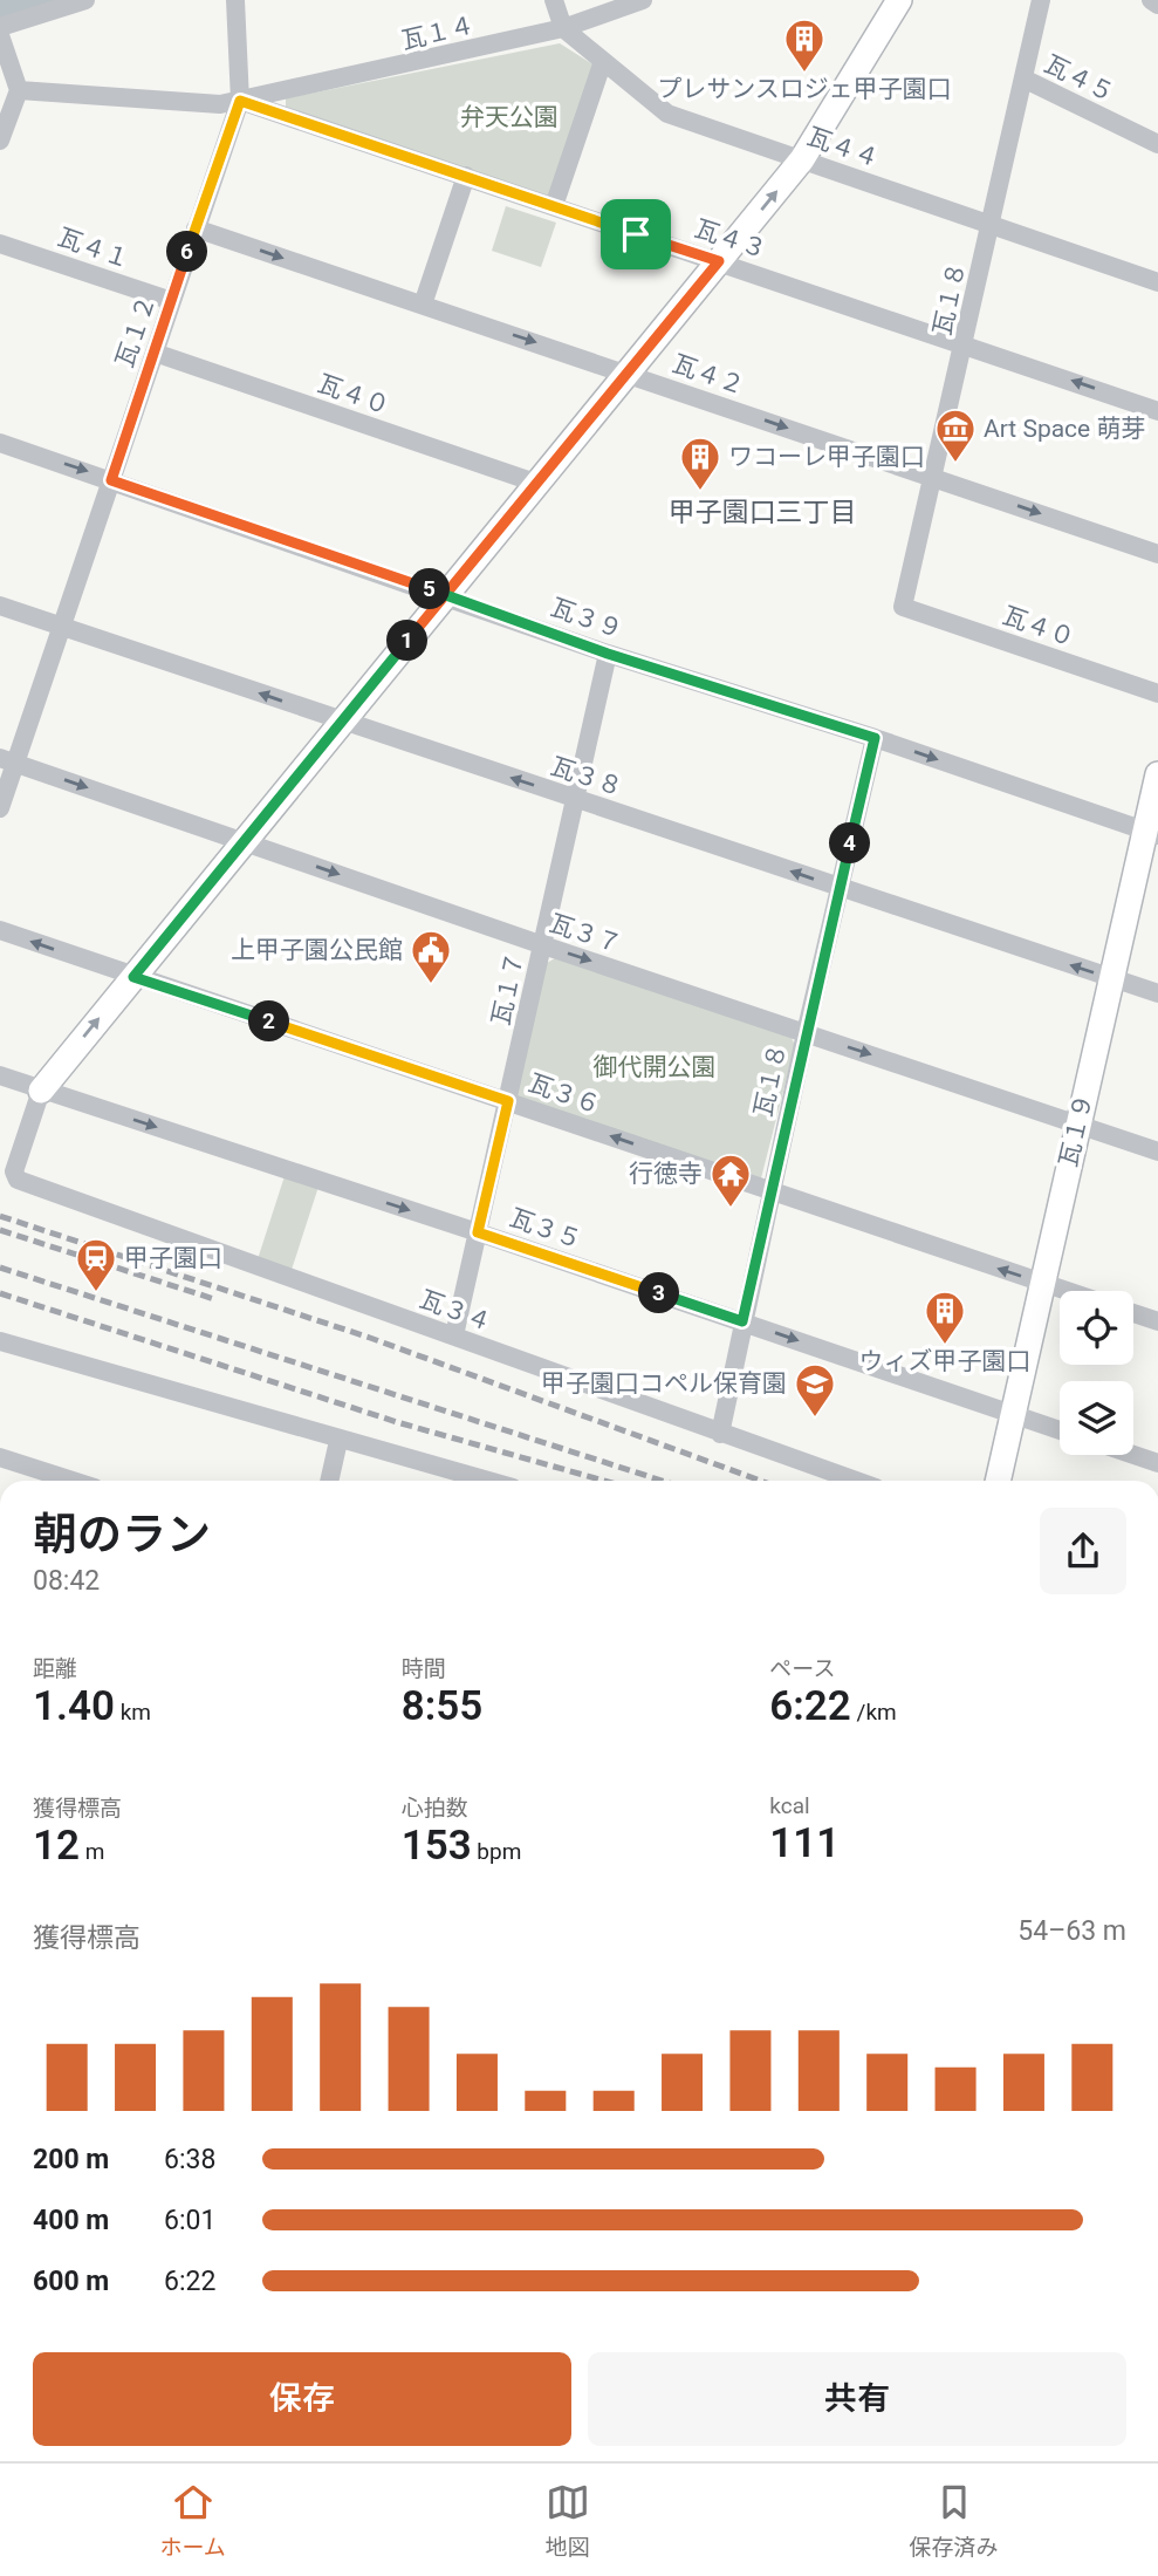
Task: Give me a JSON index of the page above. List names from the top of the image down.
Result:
{
  "streets": {
    "main road": ["瓦１９"],
    "street": [
      "瓦１４",
      "瓦４５",
      "瓦４４",
      "瓦４３",
      "瓦４１",
      "瓦１８",
      "瓦１２",
      "瓦４２",
      "瓦４０",
      "瓦３９",
      "瓦３８",
      "瓦３７",
      "瓦１７",
      "瓦３６",
      "瓦３５",
      "瓦３４"
    ]
  },
  "crossings": [
    ["瓦１４", "瓦４４"],
    ["瓦１４", "瓦４３"],
    ["瓦１４", "瓦１２"],
    ["瓦４５", "瓦１８"],
    ["瓦４４", "瓦１８"],
    ["瓦４３", "瓦１８"],
    ["瓦４３", "瓦１２"],
    ["瓦４１", "瓦１２"],
    ["瓦１８", "瓦４２"],
    ["瓦１８", "瓦４０"],
    ["瓦１８", "瓦３９"],
    ["瓦１８", "瓦３８"],
    ["瓦１８", "瓦３７"],
    ["瓦１８", "瓦３６"],
    ["瓦１８", "瓦３５"],
    ["瓦１８", "瓦３４"],
    ["瓦１２", "瓦４２"],
    ["瓦１２", "瓦４０"],
    ["瓦１２", "瓦３９"],
    ["瓦１２", "瓦３８"],
    ["瓦１２", "瓦３７"],
    ["瓦３９", "瓦１７"],
    ["瓦３９", "瓦１９"],
    ["瓦３８", "瓦１７"],
    ["瓦３８", "瓦１９"],
    ["瓦３７", "瓦１７"],
    ["瓦３７", "瓦１９"],
    ["瓦１７", "瓦３６"],
    ["瓦１７", "瓦３５"],
    ["瓦１７", "瓦３４"],
    ["瓦３６", "瓦１９"],
    ["瓦１９", "瓦３５"],
    ["瓦３５", "瓦３４"]
  ],
  "one_way": [
    "瓦４２",
    "瓦３８",
    "瓦３７",
    "瓦３６",
    "瓦３５"
  ],
  "districts": ["甲子園口三丁目"],
  "parks": ["弁天公園", "御代開公園"],
  "places": {
    "building": ["プレサンスロジェ甲子園口", "ワコーレ甲子園口", "ウィズ甲子園口"],
    "museum": ["Art Space 萌芽"],
    "public building": ["上甲子園公民館"],
    "temple": ["行徳寺"],
    "station": ["甲子園口"],
    "school or university": ["甲子園口コペル保育園"]
  },
  "page": {
    "pins": [
      "6",
      "5",
      "1",
      "4",
      "2",
      "3"
    ],
    "heading": ["朝のラン", "08:42"],
    "stats": [
      ["距離", "1.40 km"],
      ["時間", "8:55"],
      ["ペース", "6:22 /km"],
      ["獲得標高", "12 m"],
      ["心拍数", "153 bpm"],
      ["kcal", "111"]
    ],
    "chart": ["獲得標高", "54–63 m"],
    "list": [
      {
        "name": "200 m",
        "note": "6:38"
      },
      {
        "name": "400 m",
        "note": "6:01"
      },
      {
        "name": "600 m",
        "note": "6:22"
      }
    ],
    "buttons": ["保存", "共有"],
    "tabs": ["ホーム", "地図", "保存済み"]
  }
}
